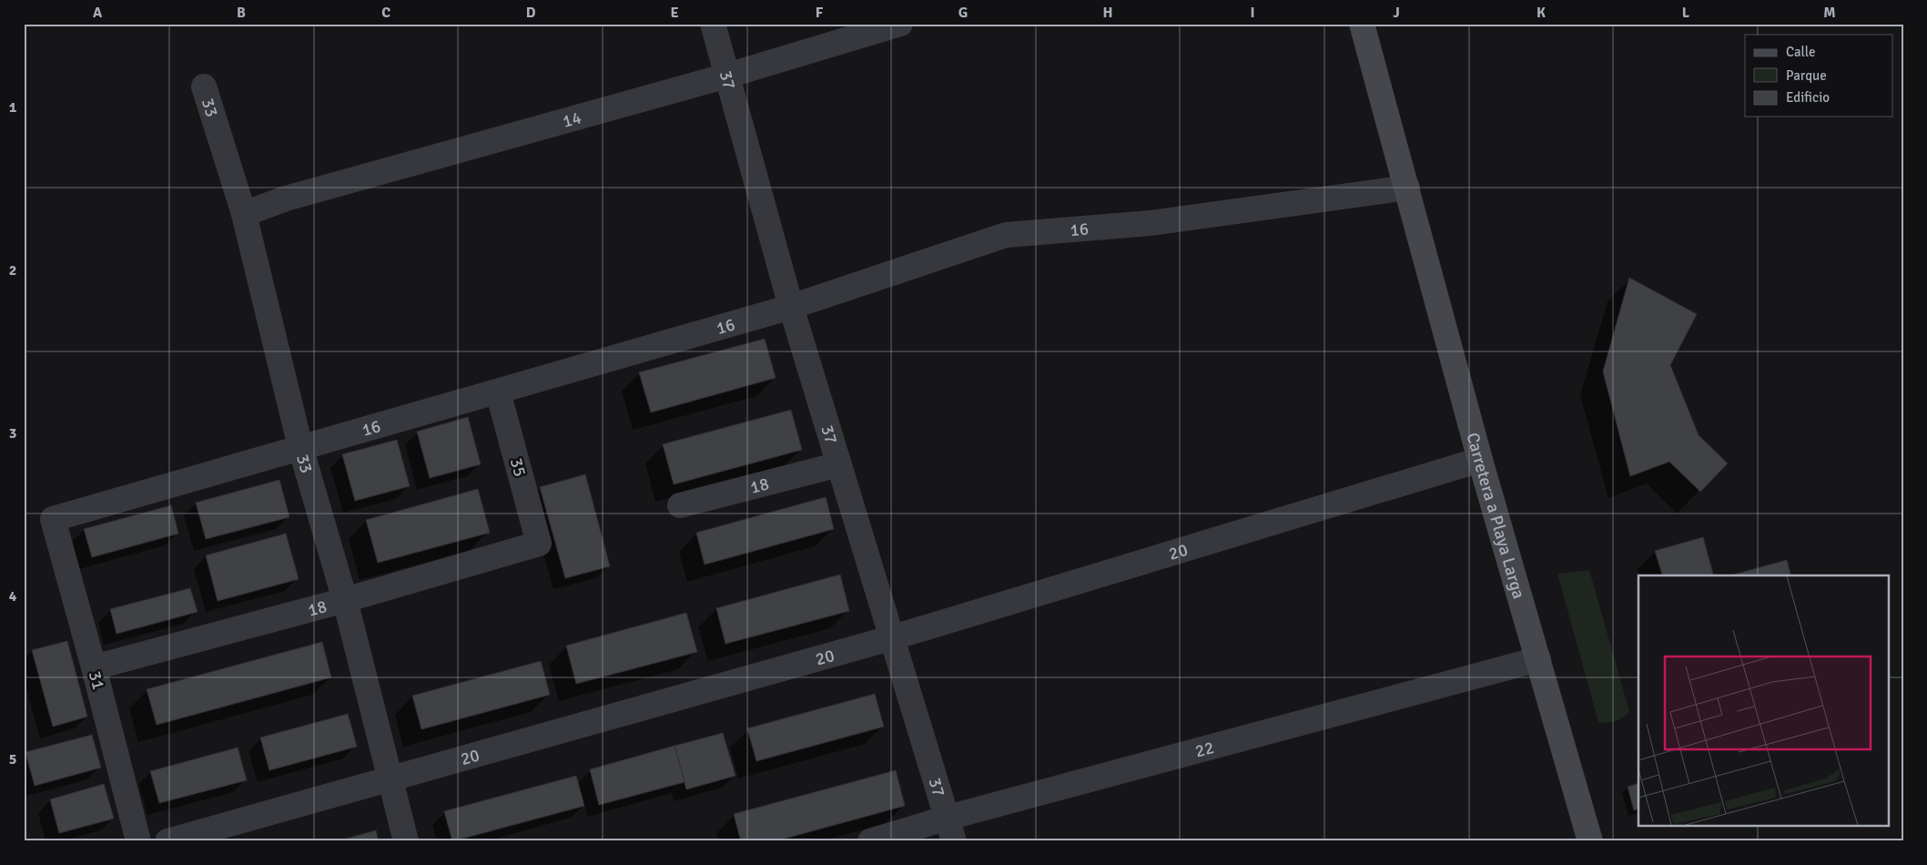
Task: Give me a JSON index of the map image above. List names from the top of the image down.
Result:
{
  "streets": {
    "main road": ["Carretera a Playa Larga"],
    "street": [
      "37",
      "33",
      "14",
      "16",
      "35",
      "18",
      "20",
      "31",
      "22"
    ]
  },
  "crossings": [
    ["37", "14"],
    ["37", "16"],
    ["37", "18"],
    ["37", "20"],
    ["37", "22"],
    ["33", "14"],
    ["33", "16"],
    ["33", "18"],
    ["33", "20"],
    ["16", "35"],
    ["16", "Carretera a Playa Larga"],
    ["16", "31"],
    ["35", "18"],
    ["18", "31"],
    ["Carretera a Playa Larga", "20"],
    ["Carretera a Playa Larga", "22"]
  ],
  "legend": ["Calle", "Parque", "Edificio"],
  "grid": {
    "columns": [
      "A",
      "B",
      "C",
      "D",
      "E",
      "F",
      "G",
      "H",
      "I",
      "J",
      "K",
      "L",
      "M"
    ],
    "rows": [
      "1",
      "2",
      "3",
      "4",
      "5"
    ]
  }
}
